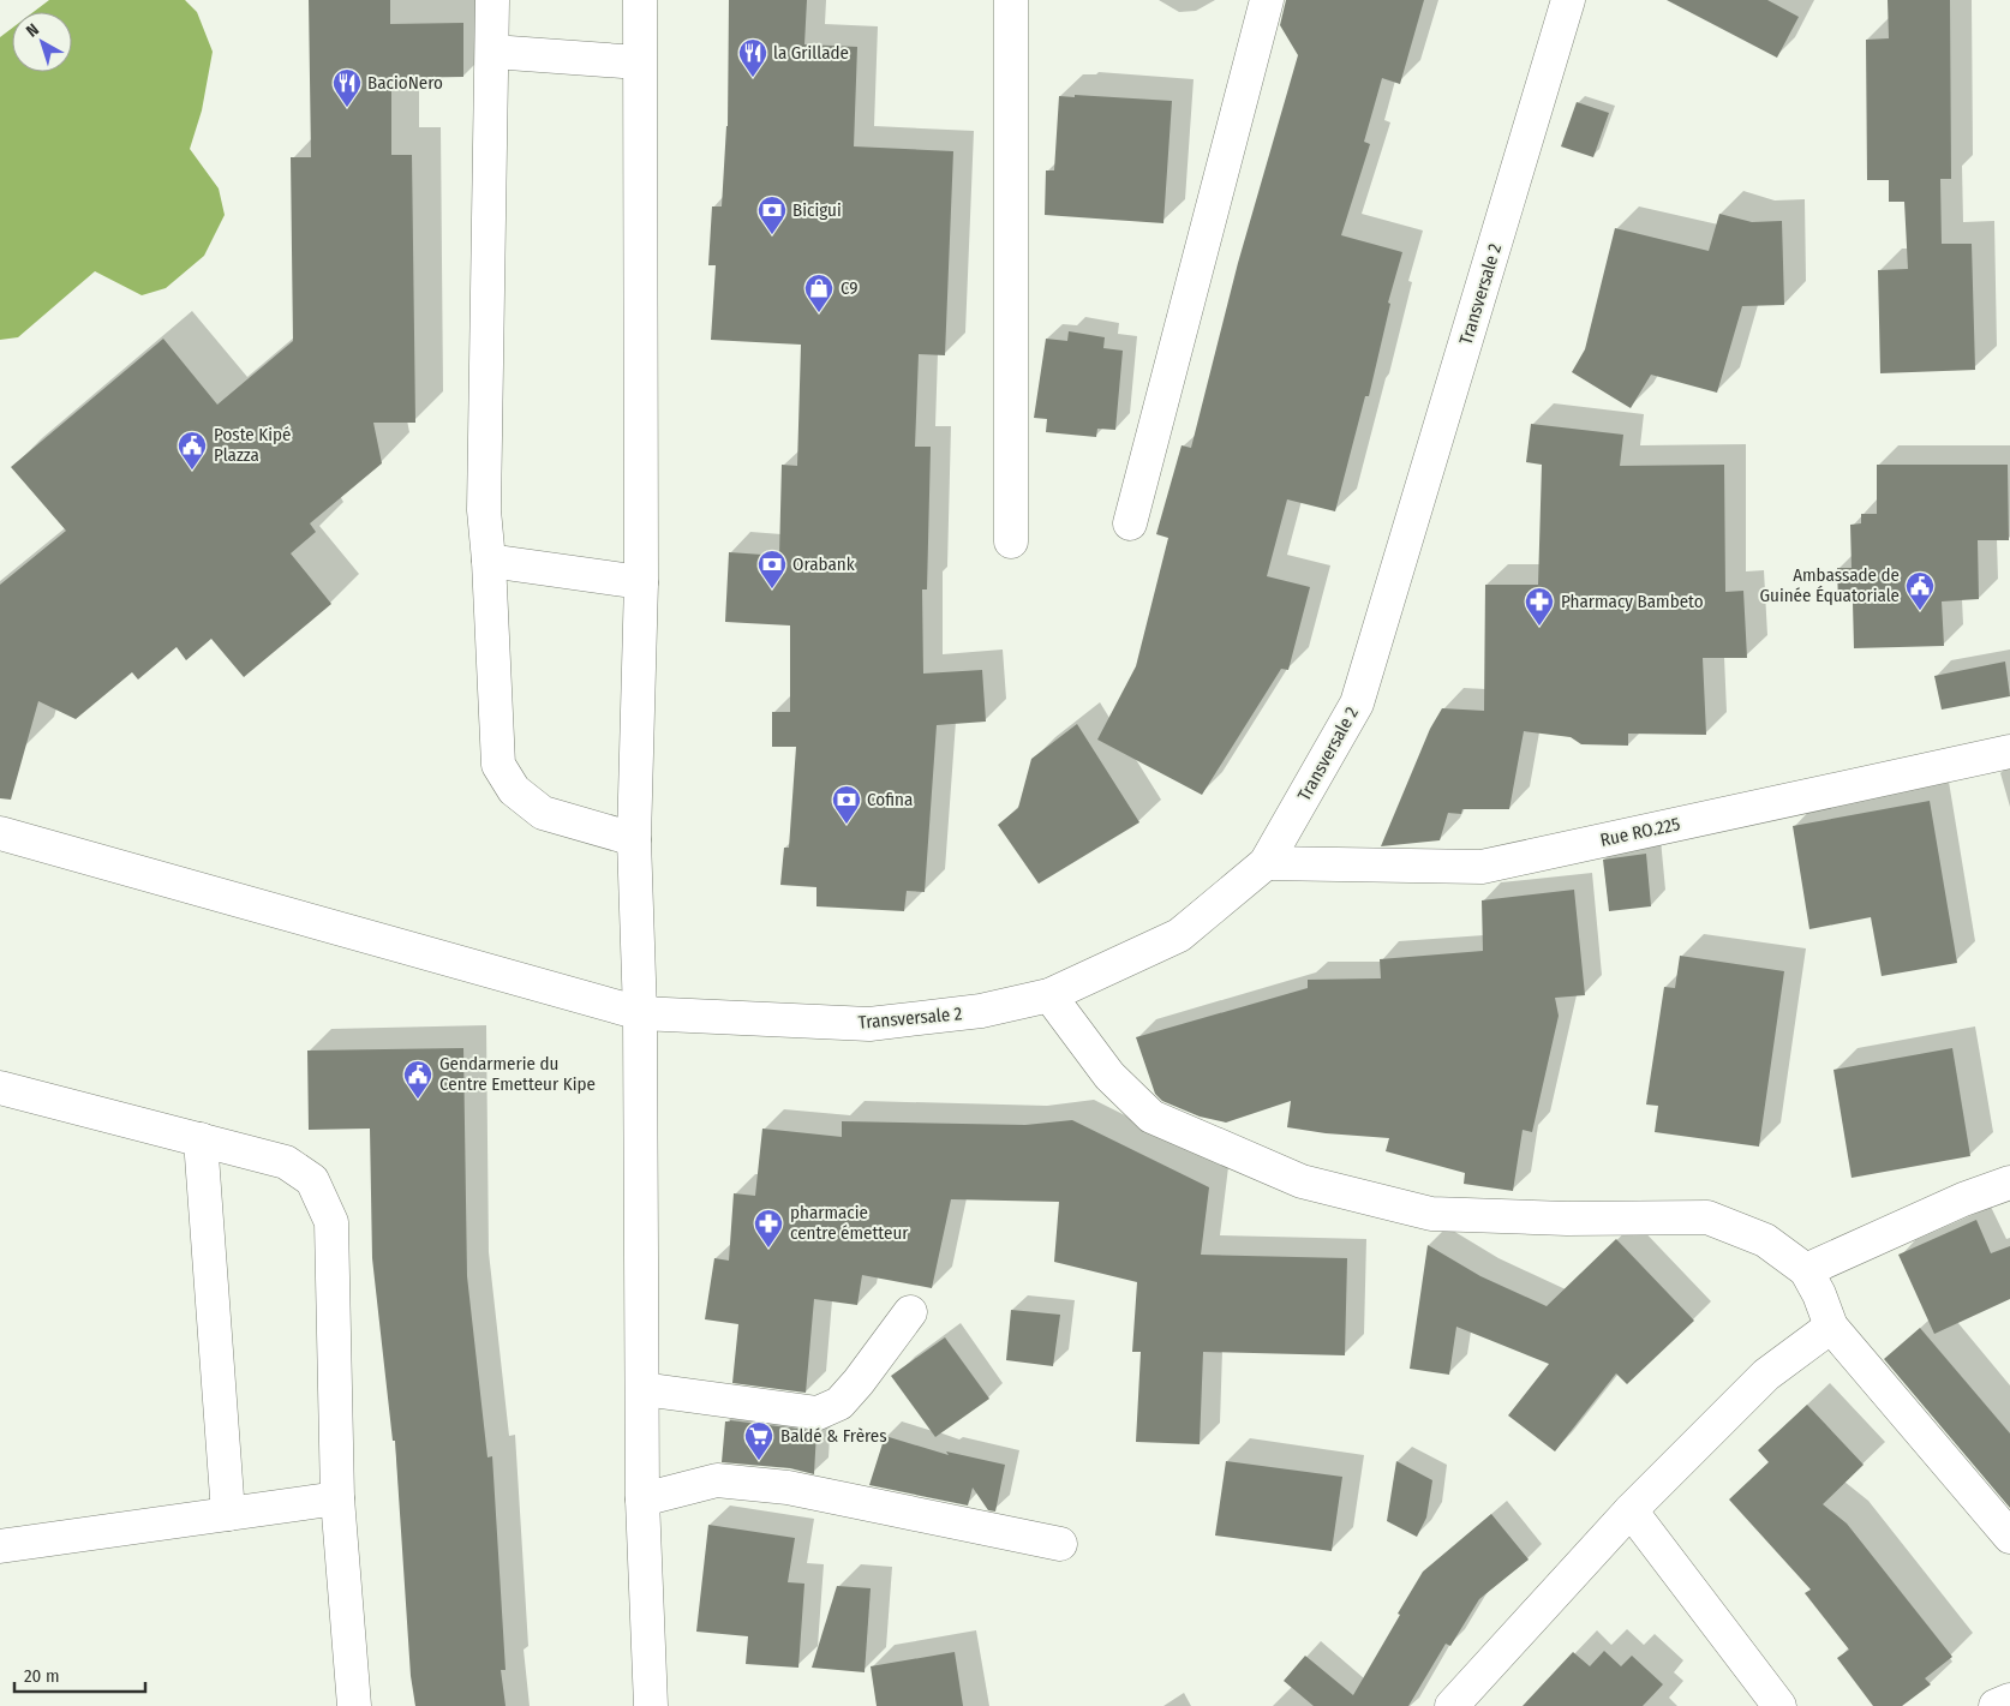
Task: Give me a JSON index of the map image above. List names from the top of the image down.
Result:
{
  "streets": {
    "street": ["Transversale 2", "Rue RO.225"]
  },
  "crossings": [
    ["Transversale 2", "Rue RO.225"]
  ],
  "places": {
    "restaurant": ["la Grillade", "BacioNero"],
    "bank": ["Bicigui", "Orabank", "Cofina"],
    "shop": ["C9"],
    "public building": ["Poste Kipé Plazza", "Ambassade de Guinée Équatoriale", "Gendarmerie du Centre Emetteur Kipe"],
    "pharmacy": ["Pharmacy Bambeto", "pharmacie centre émetteur"],
    "supermarket": ["Baldé & Frères"]
  },
  "scale_bar": "20 m",
  "north": "top left"
}
